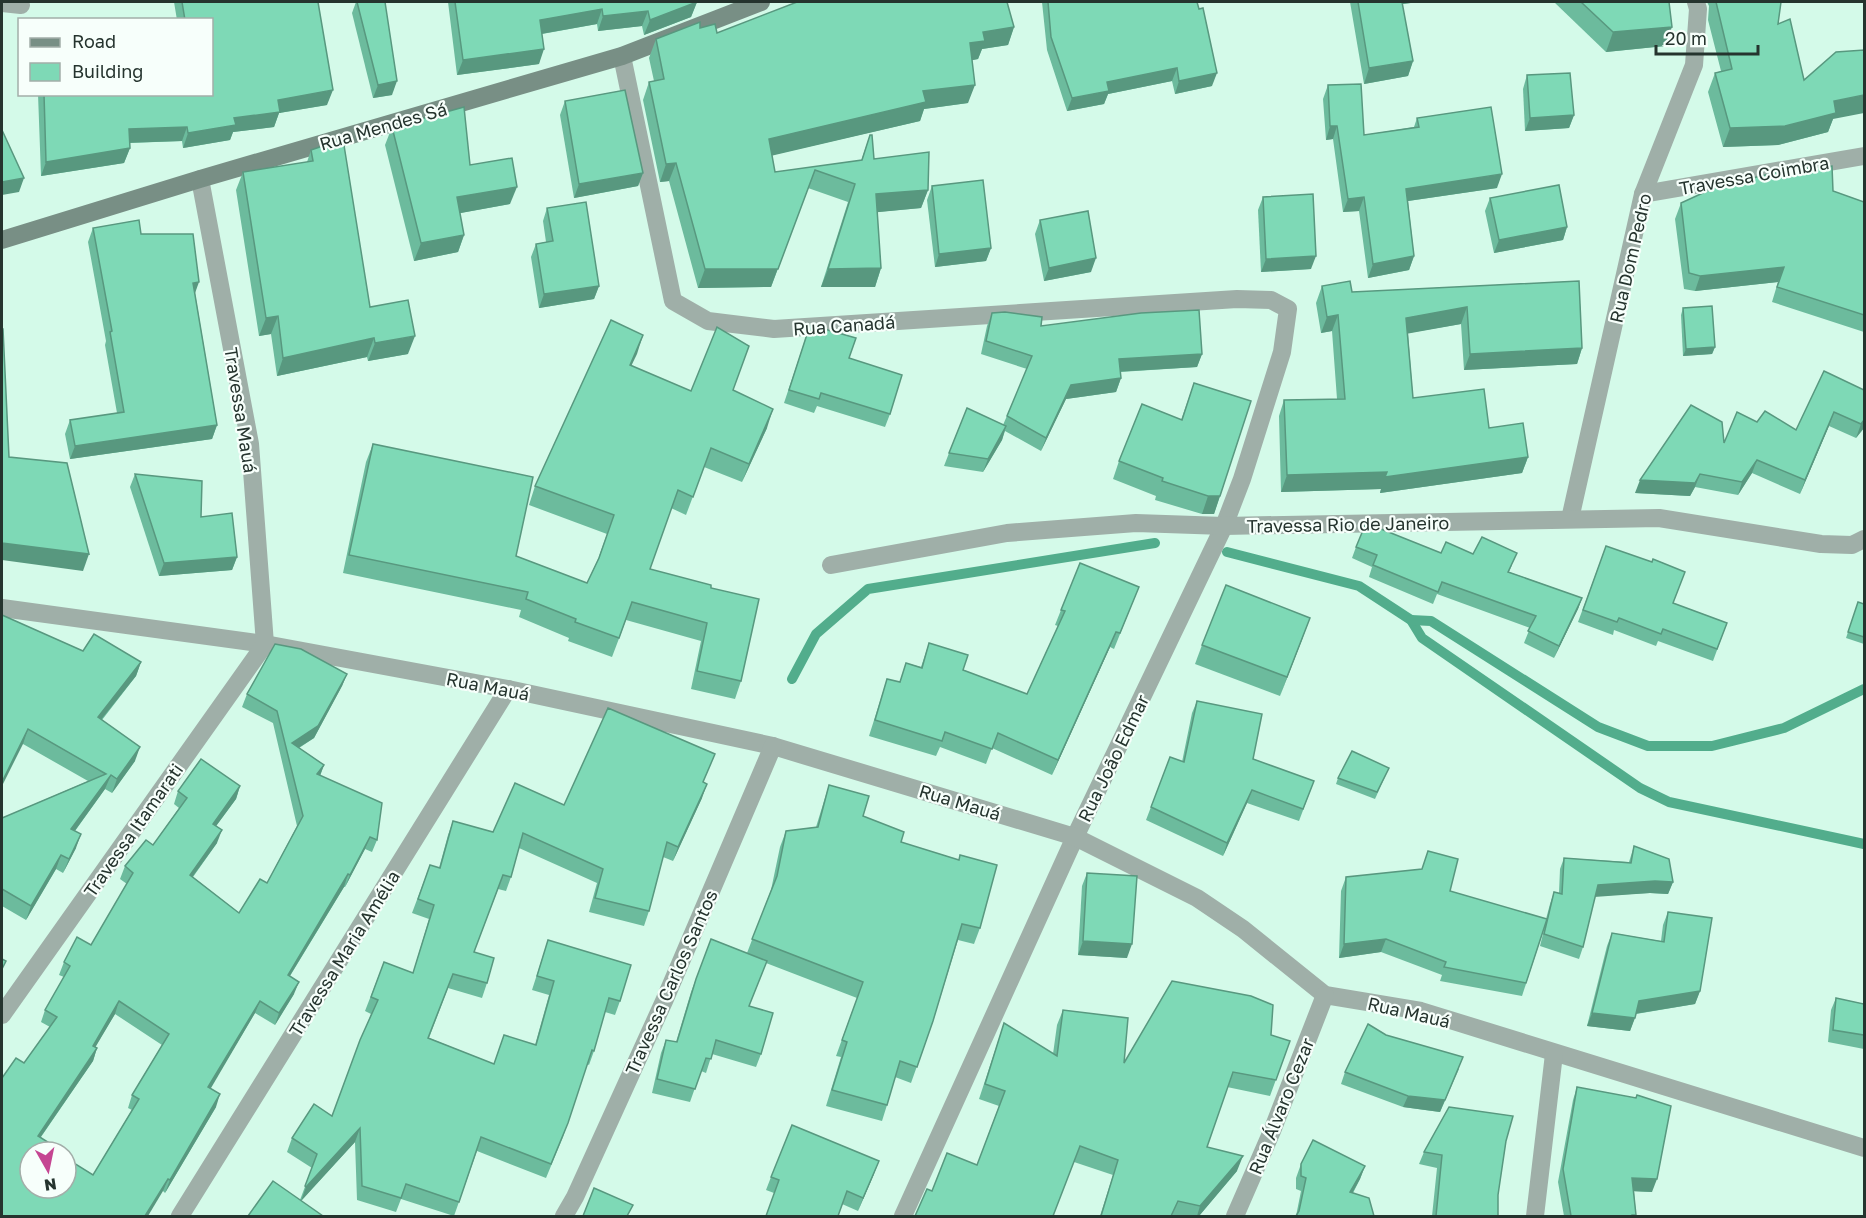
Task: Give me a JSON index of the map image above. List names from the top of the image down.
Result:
{
  "streets": {
    "street": [
      "Rua Mendes Sá",
      "Travessa Coimbra",
      "Rua Dom Pedro",
      "Rua Canadá",
      "Travessa Mauá",
      "Travessa Rio de Janeiro",
      "Rua Mauá",
      "Rua João Edmar",
      "Travessa Itamarati",
      "Travessa Maria Amélia",
      "Travessa Carlos Santos",
      "Rua Álvaro Cezar"
    ]
  },
  "crossings": [
    ["Rua Mendes Sá", "Rua Canadá"],
    ["Rua Mendes Sá", "Travessa Mauá"],
    ["Travessa Coimbra", "Rua Dom Pedro"],
    ["Rua Dom Pedro", "Travessa Rio de Janeiro"],
    ["Rua Canadá", "Rua João Edmar"],
    ["Travessa Mauá", "Rua Mauá"],
    ["Travessa Mauá", "Travessa Itamarati"],
    ["Travessa Rio de Janeiro", "Rua João Edmar"],
    ["Rua Mauá", "Rua João Edmar"],
    ["Rua Mauá", "Travessa Itamarati"],
    ["Rua Mauá", "Travessa Maria Amélia"],
    ["Rua Mauá", "Travessa Carlos Santos"],
    ["Rua Mauá", "Rua Álvaro Cezar"]
  ],
  "legend": ["Road", "Building"],
  "scale_bar": "20 m",
  "north": "bottom"
}
